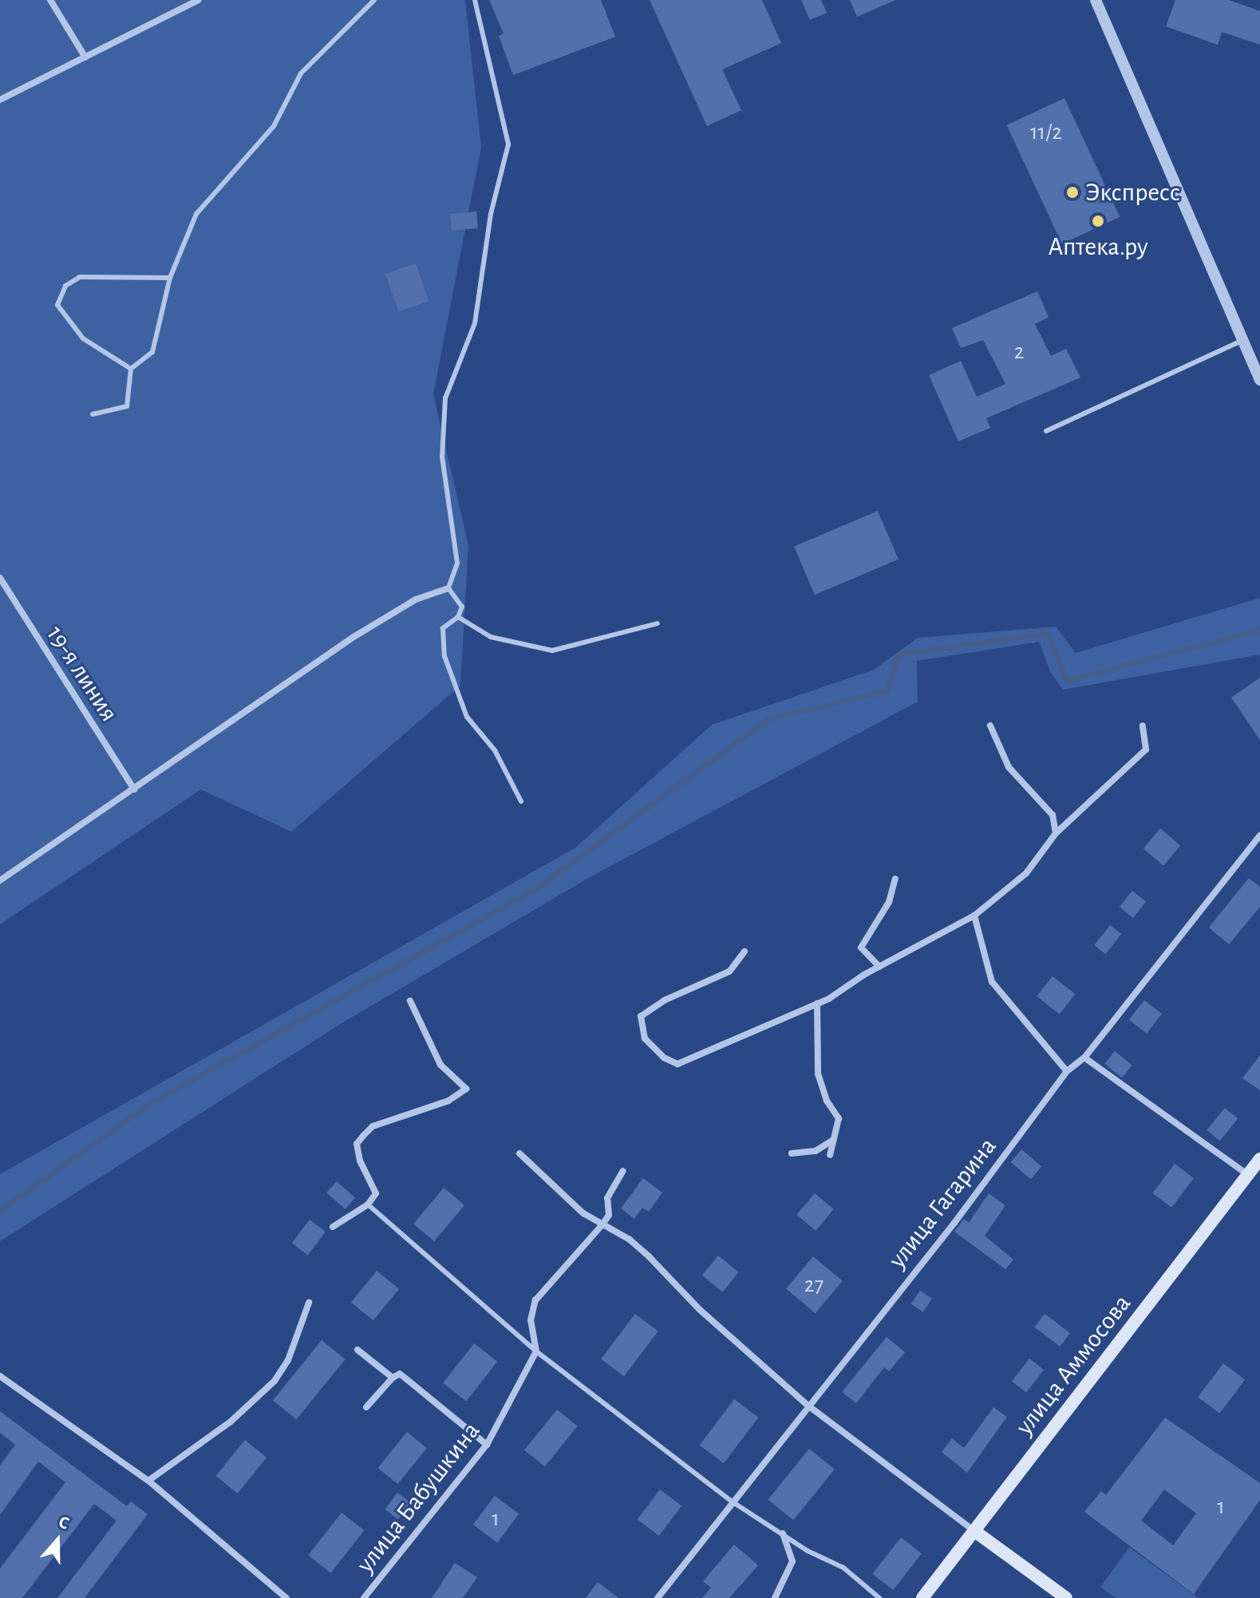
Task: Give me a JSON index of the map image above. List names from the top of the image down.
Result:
{
  "streets": {
    "main road": ["улица Аммосова"],
    "street": ["19-я линия", "улица Гагарина", "улица Бабушкина"]
  },
  "places": ["Экспресс", "Аптека.ру"],
  "house_numbers": [
    "11/2",
    "2",
    "27",
    "1",
    "1"
  ],
  "north": "top"
}
